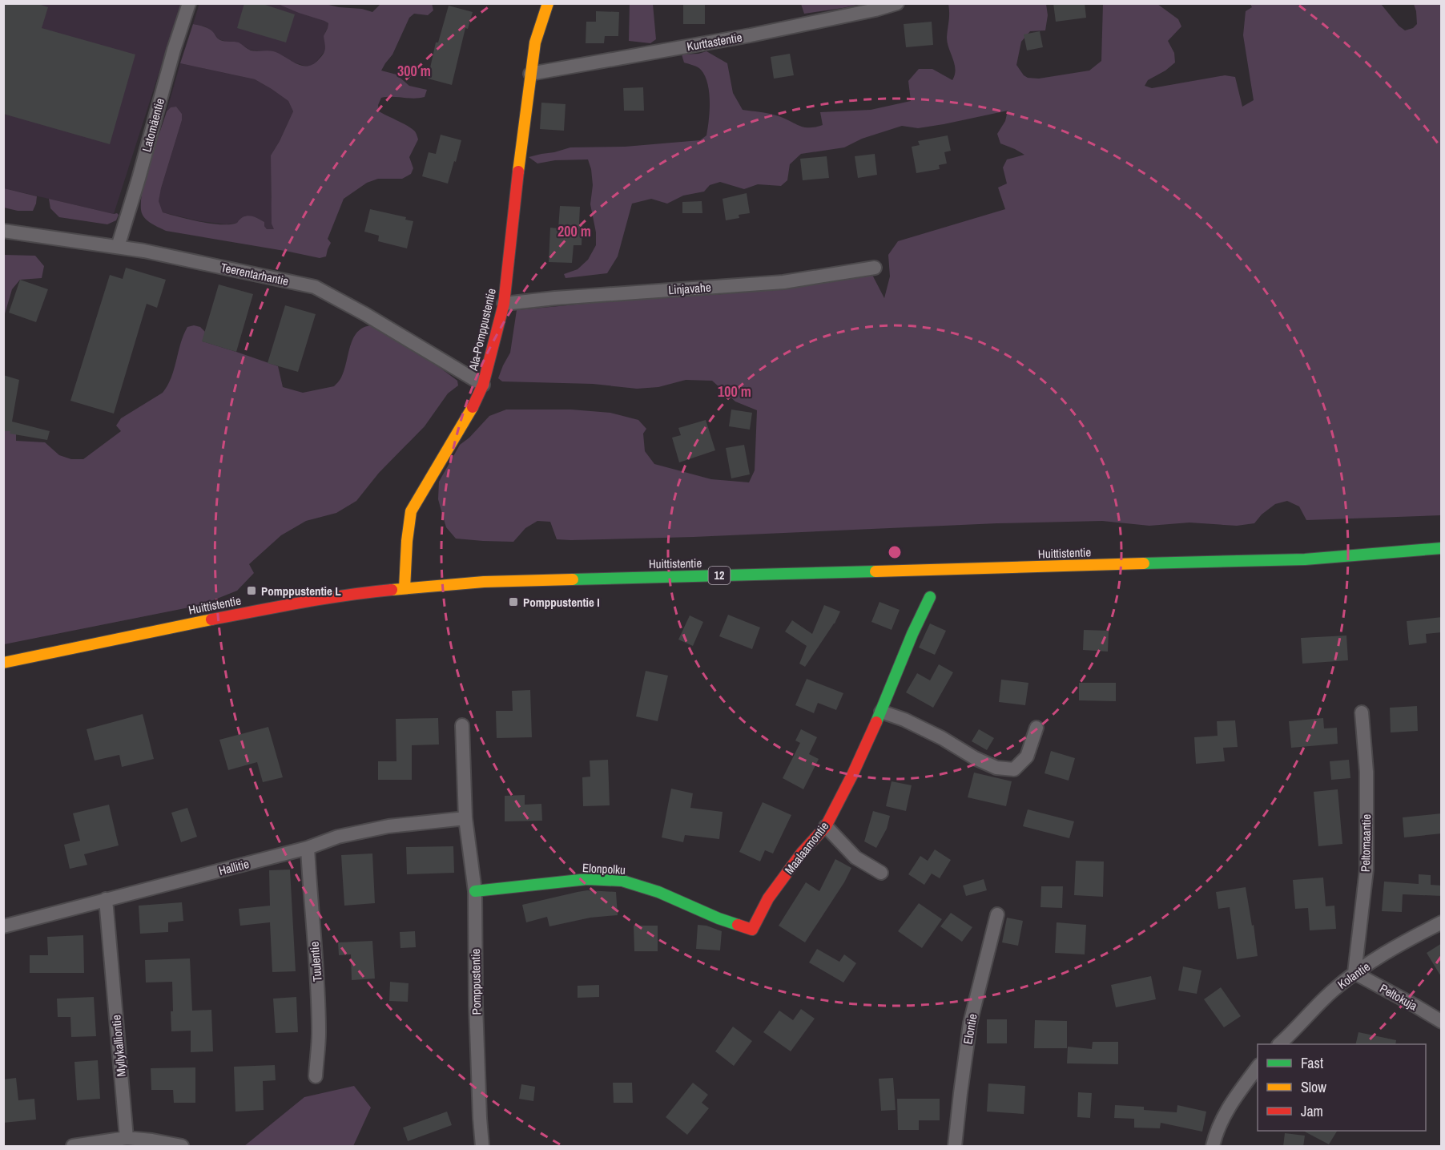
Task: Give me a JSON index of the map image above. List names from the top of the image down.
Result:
{
  "streets": {
    "main road": [
      "Ala-Pomppustentie",
      "Huittistentie",
      "12",
      "Maalaamontie",
      "Elonpolku"
    ],
    "street": [
      "Kurttastentie",
      "Latomäentie",
      "Teerentarhantie",
      "Linjavahe",
      "Peltomaantie",
      "Hallitie",
      "Tuulentie",
      "Kolantie",
      "Pomppustentie",
      "Peltokuja",
      "Elontie",
      "Myllykalliontie"
    ]
  },
  "crossings": [
    ["Kurttastentie", "Ala-Pomppustentie"],
    ["Latomäentie", "Teerentarhantie"],
    ["Teerentarhantie", "Ala-Pomppustentie"],
    ["Linjavahe", "Ala-Pomppustentie"],
    ["Ala-Pomppustentie", "Huittistentie"],
    ["Peltomaantie", "Kolantie"],
    ["Peltomaantie", "Peltokuja"],
    ["Maalaamontie", "Elonpolku"],
    ["Hallitie", "Tuulentie"],
    ["Hallitie", "Pomppustentie"],
    ["Hallitie", "Myllykalliontie"],
    ["Elonpolku", "Pomppustentie"],
    ["Kolantie", "Peltokuja"]
  ],
  "places": {
    "transit": ["Pomppustentie L", "Pomppustentie I"]
  },
  "legend": ["Fast", "Slow", "Jam"],
  "rings": ["300 m", "200 m", "100 m"]
}
